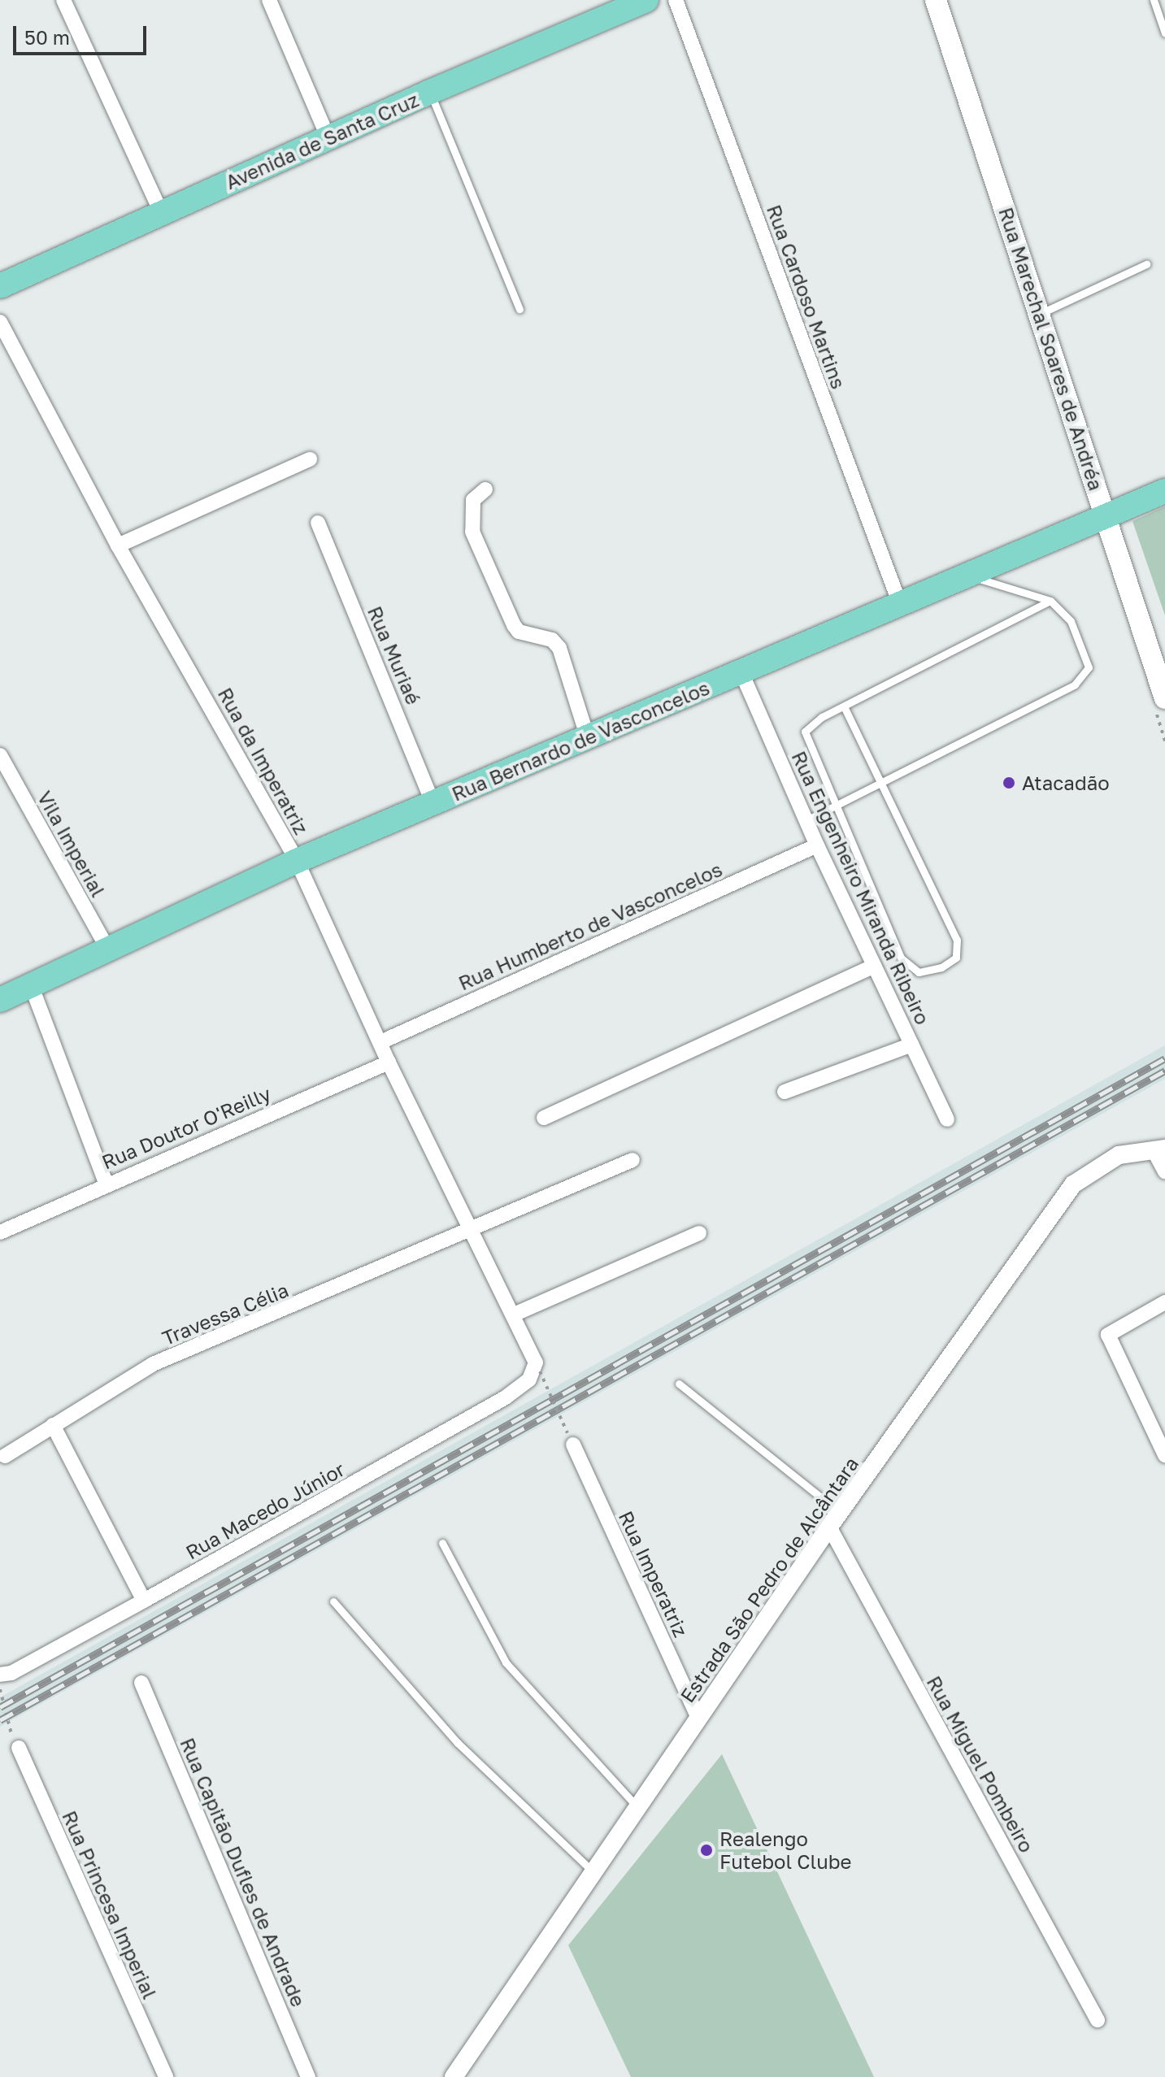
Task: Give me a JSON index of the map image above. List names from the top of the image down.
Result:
{
  "streets": {
    "main road": ["Avenida de Santa Cruz", "Rua Marechal Soares de Andréa", "Rua Bernardo de Vasconcelos"],
    "street": [
      "Rua Cardoso Martins",
      "Rua Muriaé",
      "Rua da Imperatriz",
      "Vila Imperial",
      "Rua Engenheiro Miranda Ribeiro",
      "Rua Humberto de Vasconcelos",
      "Rua Doutor O'Reilly",
      "Travessa Célia",
      "Rua Macedo Júnior",
      "Rua Imperatriz",
      "Estrada São Pedro de Alcântara",
      "Rua Miguel Pombeiro",
      "Rua Capitão Dufles de Andrade",
      "Rua Princesa Imperial"
    ]
  },
  "crossings": [
    ["Rua Cardoso Martins", "Rua Bernardo de Vasconcelos"],
    ["Rua Marechal Soares de Andréa", "Rua Bernardo de Vasconcelos"],
    ["Rua Muriaé", "Rua Bernardo de Vasconcelos"],
    ["Rua Bernardo de Vasconcelos", "Rua da Imperatriz"],
    ["Rua Bernardo de Vasconcelos", "Vila Imperial"],
    ["Rua Bernardo de Vasconcelos", "Rua Engenheiro Miranda Ribeiro"],
    ["Rua da Imperatriz", "Rua Humberto de Vasconcelos"],
    ["Rua da Imperatriz", "Rua Doutor O'Reilly"],
    ["Rua da Imperatriz", "Travessa Célia"],
    ["Rua da Imperatriz", "Rua Macedo Júnior"],
    ["Rua Engenheiro Miranda Ribeiro", "Rua Humberto de Vasconcelos"],
    ["Rua Imperatriz", "Estrada São Pedro de Alcântara"],
    ["Estrada São Pedro de Alcântara", "Rua Miguel Pombeiro"]
  ],
  "places": ["Atacadão", "Realengo Futebol Clube"],
  "scale_bar": "50 m"
}
